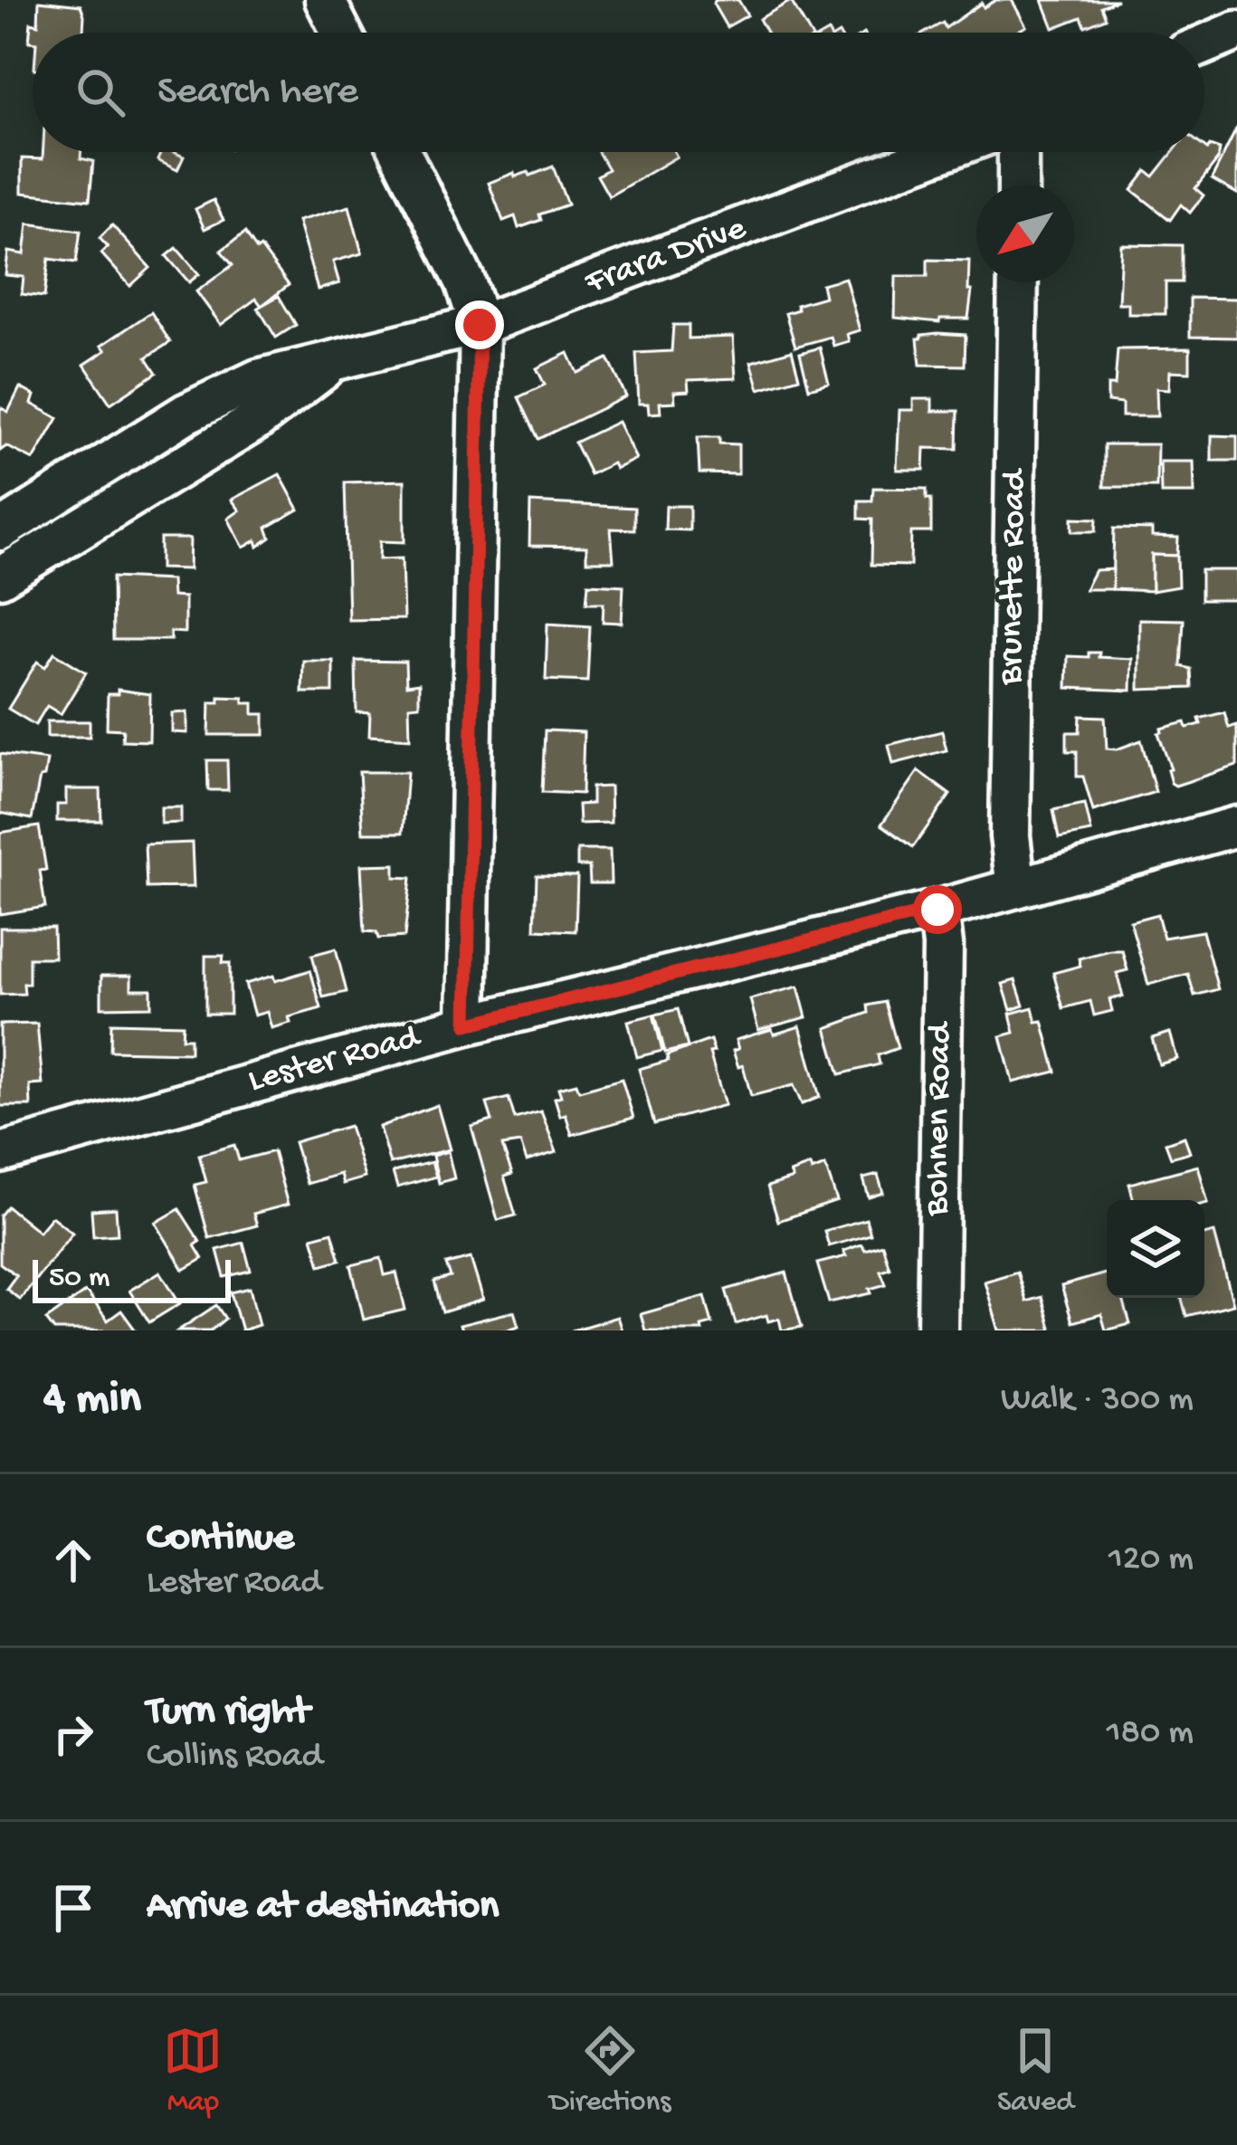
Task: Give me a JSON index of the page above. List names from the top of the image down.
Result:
{
  "streets": {
    "street": [
      "Frara Drive",
      "Brunette Road",
      "Lester Road",
      "Bohnen Road"
    ]
  },
  "crossings": [
    ["Brunette Road", "Lester Road"],
    ["Lester Road", "Bohnen Road"]
  ],
  "scale_bar": "50 m",
  "north": "bottom left",
  "page": {
    "search": "Search here",
    "scale": "50 m",
    "heading": ["4 min", "Walk · 300 m"],
    "list": [
      ["Continue", "Lester Road", "120 m"],
      ["Turn right", "Collins Road", "180 m"],
      "Arrive at destination"
    ],
    "nav": ["Map", "Directions", "Saved"]
  }
}
